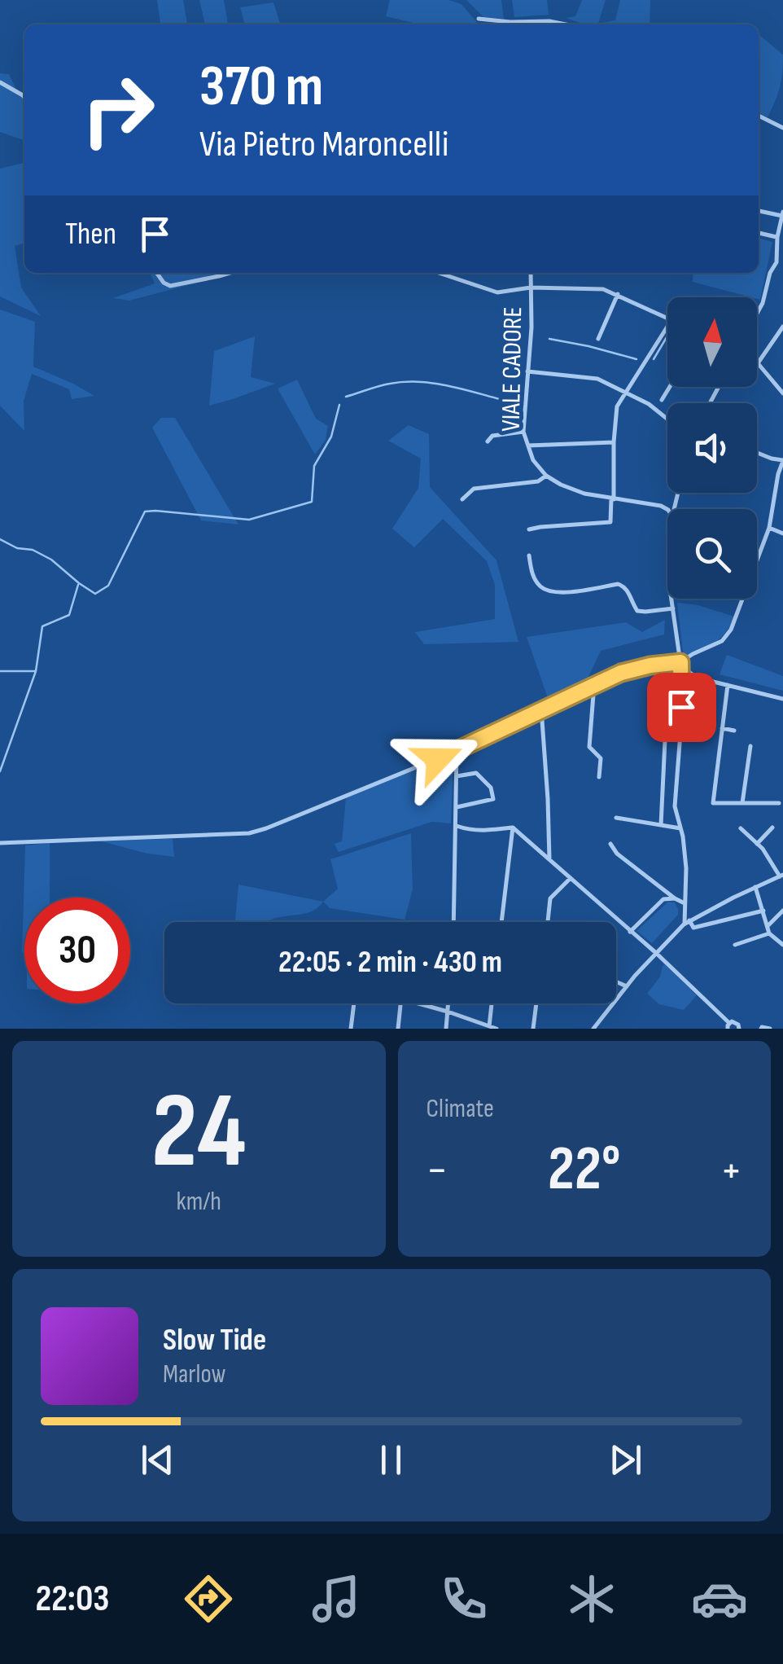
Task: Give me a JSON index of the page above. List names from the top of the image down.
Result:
{
  "streets": {
    "street": ["VIALE CADORE"]
  },
  "north": "top",
  "page": {
    "turn": ["370 m", "Via Pietro Maroncelli"],
    "then": "Then",
    "limit": "30",
    "trip": "22:05 · 2 min · 430 m",
    "tile": [
      ["24", "km/h"],
      "Climate"
    ],
    "heat": ["−", "22°", "+"],
    "song": ["Slow Tide", "Marlow"],
    "tabs": "22:03"
  }
}
